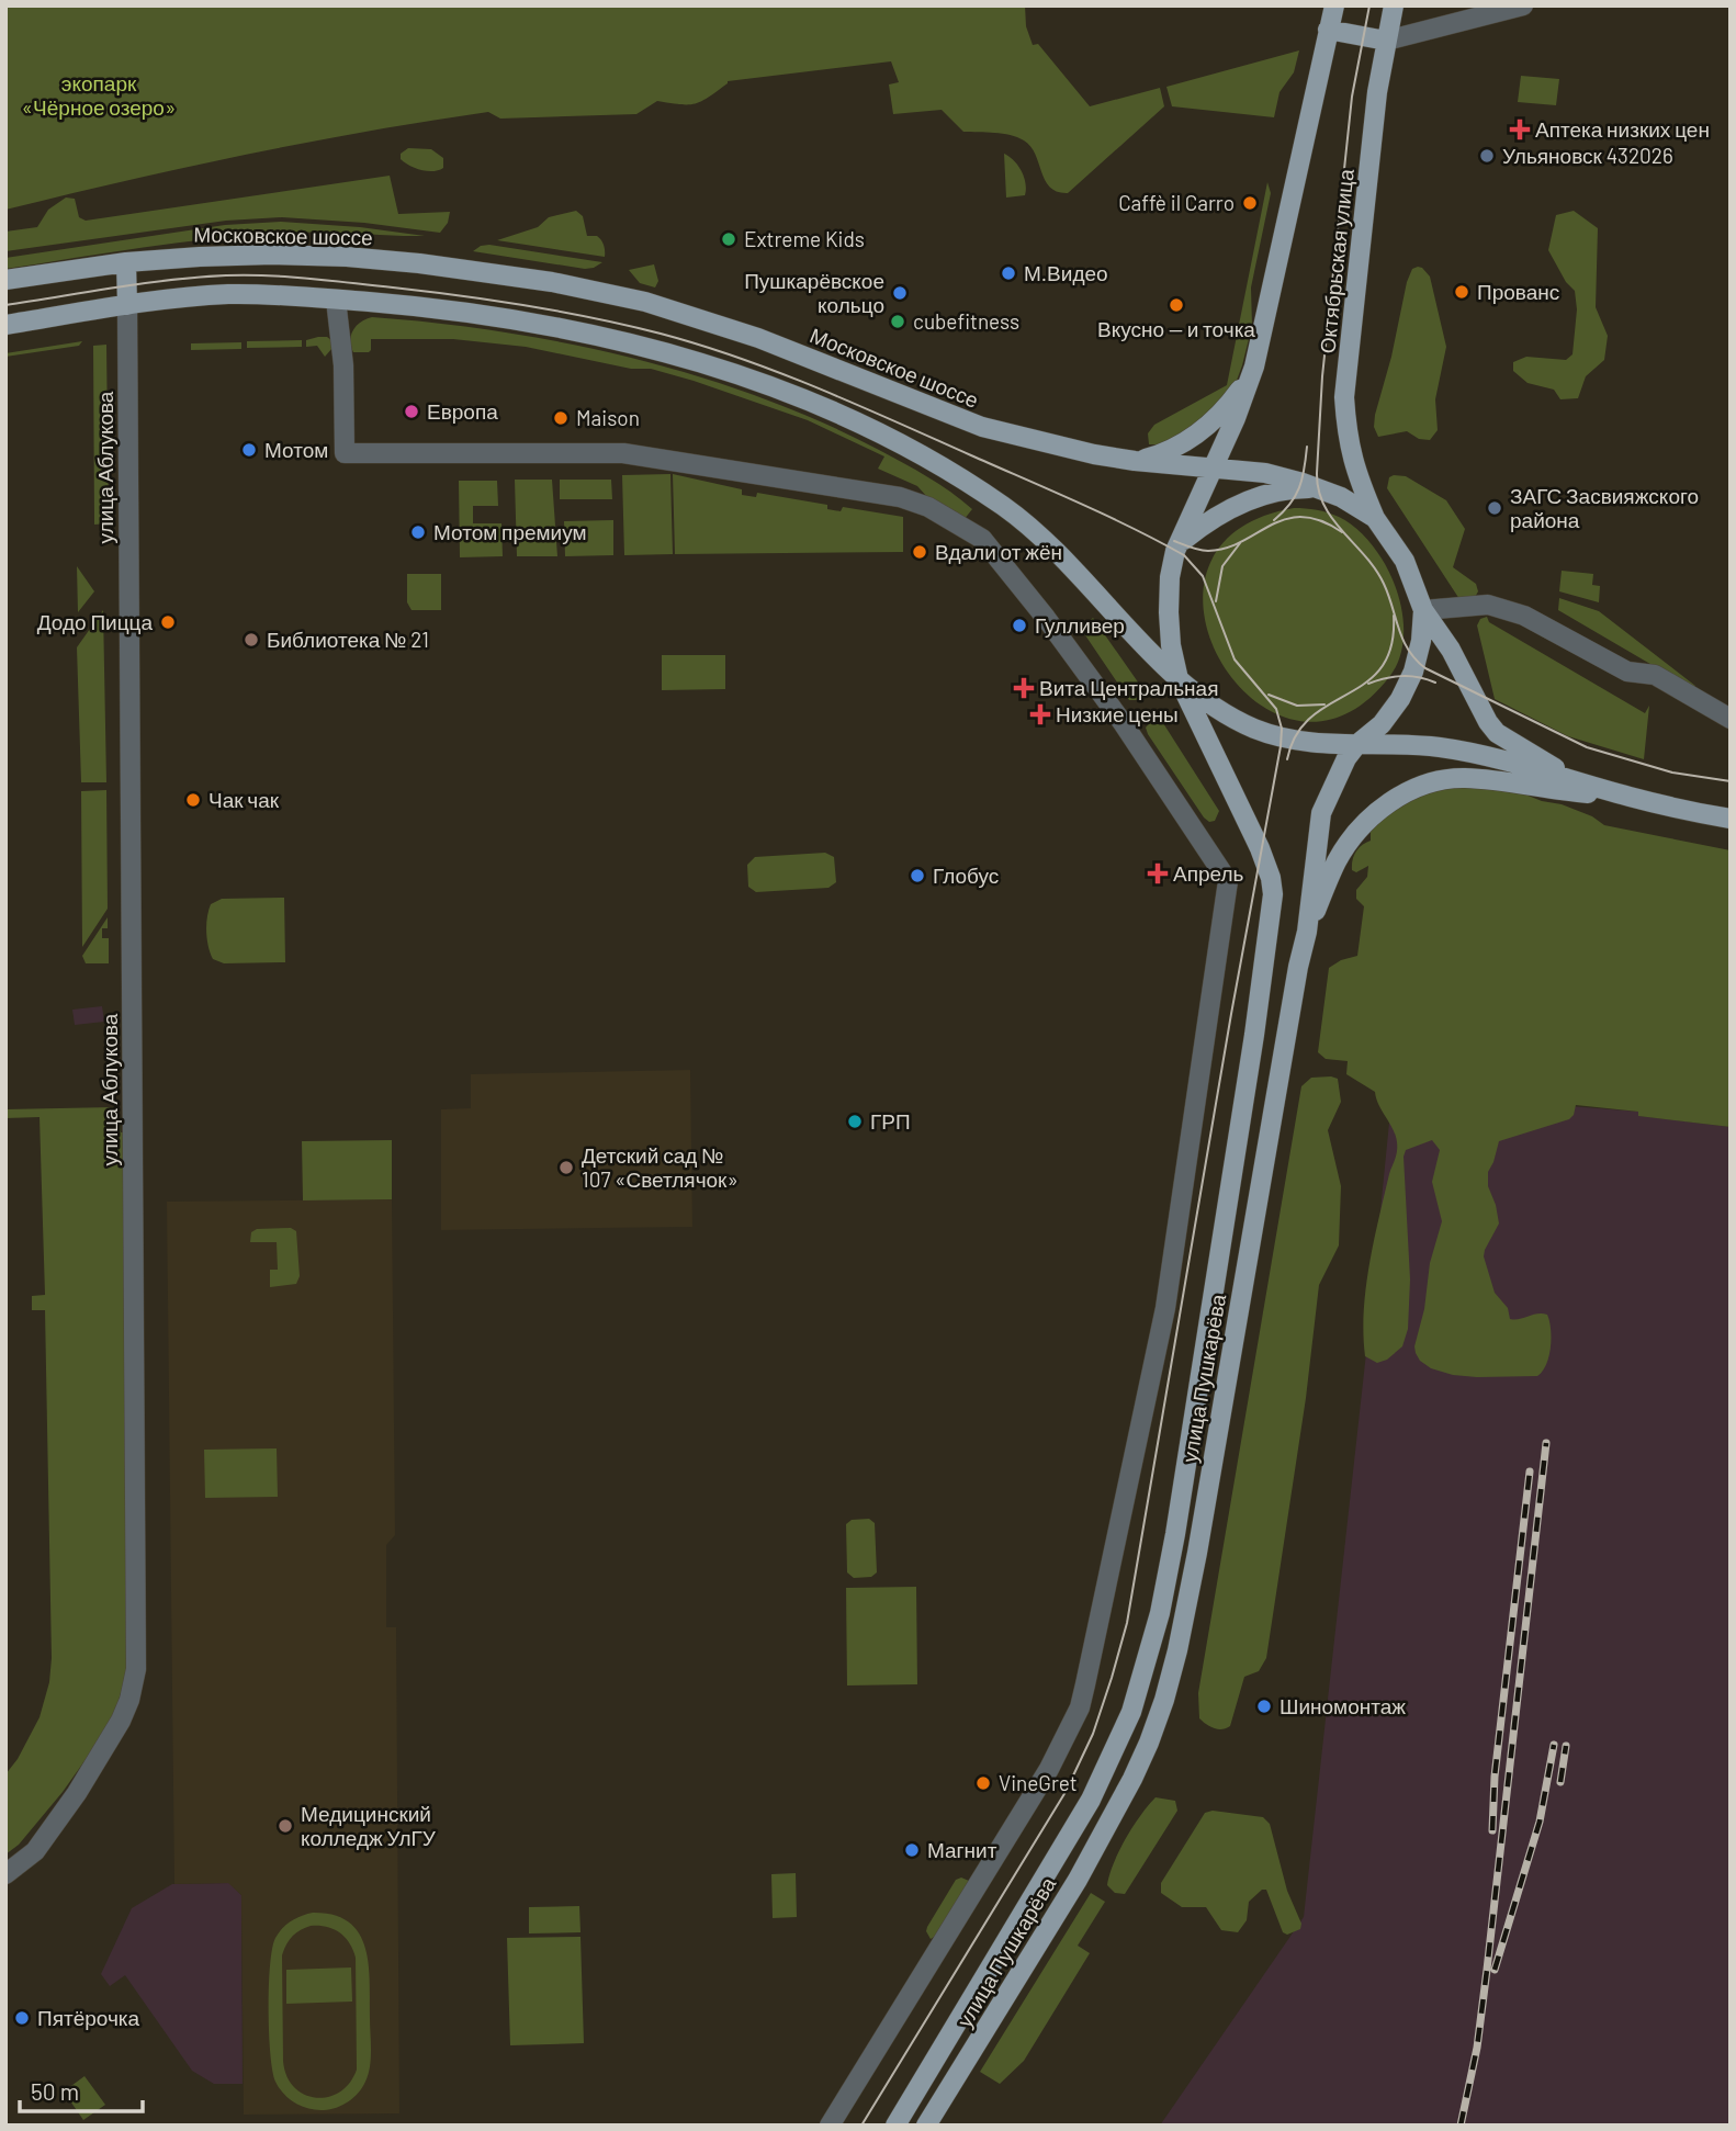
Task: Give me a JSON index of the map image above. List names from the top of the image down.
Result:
{
  "streets": {
    "main road": [
      "Московское шоссе",
      "Октябрьская улица",
      "улица Аблукова",
      "улица Пушкарёва"
    ]
  },
  "crossings": [
    ["Московское шоссе", "Октябрьская улица"],
    ["Московское шоссе", "улица Аблукова"],
    ["Московское шоссе", "улица Пушкарёва"],
    ["Октябрьская улица", "улица Пушкарёва"]
  ],
  "parks": ["экопарк «Чёрное озеро»"],
  "places": {
    "health": [
      "Аптека низких цен",
      "Вита Центральная",
      "Низкие цены",
      "Апрель"
    ],
    "other": [
      "Ульяновск 432026",
      "Caffè il Carro",
      "Extreme Kids",
      "М.Видео",
      "Прованс",
      "Пушкарёвское кольцо",
      "Вкусно — и точка",
      "cubefitness",
      "Европа",
      "Maison",
      "Мотом",
      "ЗАГС Засвияжского района",
      "Мотом премиум",
      "Вдали от жён",
      "Додо Пицца",
      "Гулливер",
      "Библиотека № 21",
      "Чак чак",
      "Глобус",
      "ГРП",
      "Детский сад № 107 «Светлячок»",
      "Шиномонтаж",
      "VineGret",
      "Медицинский колледж УлГУ",
      "Магнит",
      "Пятёрочка"
    ]
  },
  "scale_bar": "50 m"
}
